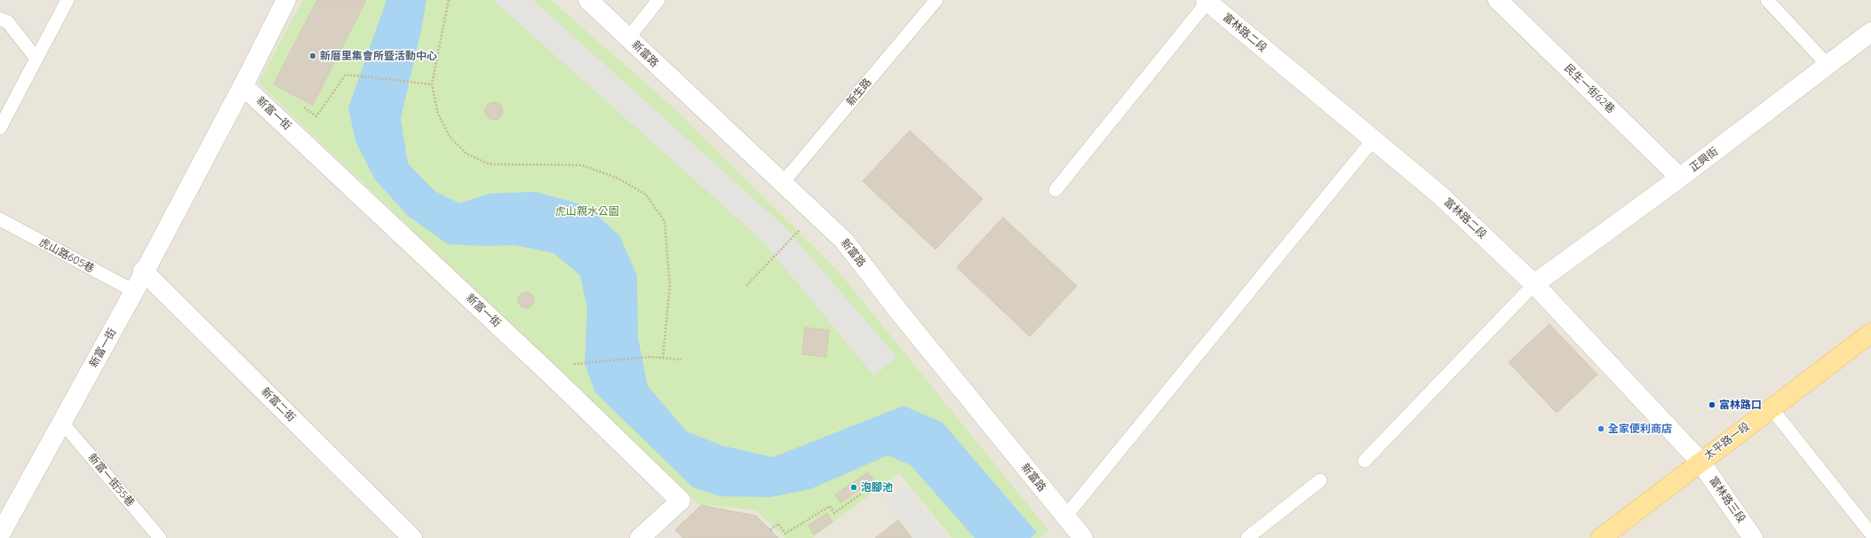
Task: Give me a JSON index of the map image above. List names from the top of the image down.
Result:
{
  "streets": {
    "main road": ["太平路一段"],
    "street": [
      "富林路二段",
      "新富路",
      "民生一街62巷",
      "新富一街",
      "正興街",
      "新富二街",
      "富林路三段"
    ],
    "lane": ["新生路", "虎山路605巷", "新富一街55巷"]
  },
  "crossings": [
    ["富林路二段", "正興街"],
    ["富林路二段", "太平路一段"],
    ["富林路二段", "富林路三段"],
    ["新富路", "新生路"],
    ["民生一街62巷", "正興街"],
    ["新富一街", "虎山路605巷"],
    ["新富一街", "新富二街"],
    ["新富一街", "新富一街55巷"],
    ["太平路一段", "富林路三段"]
  ],
  "parks": ["虎山親水公園"],
  "places": [
    "新厝里集會所暨活動中心",
    "富林路口",
    "全家便利商店",
    "泡腳池"
  ]
}
